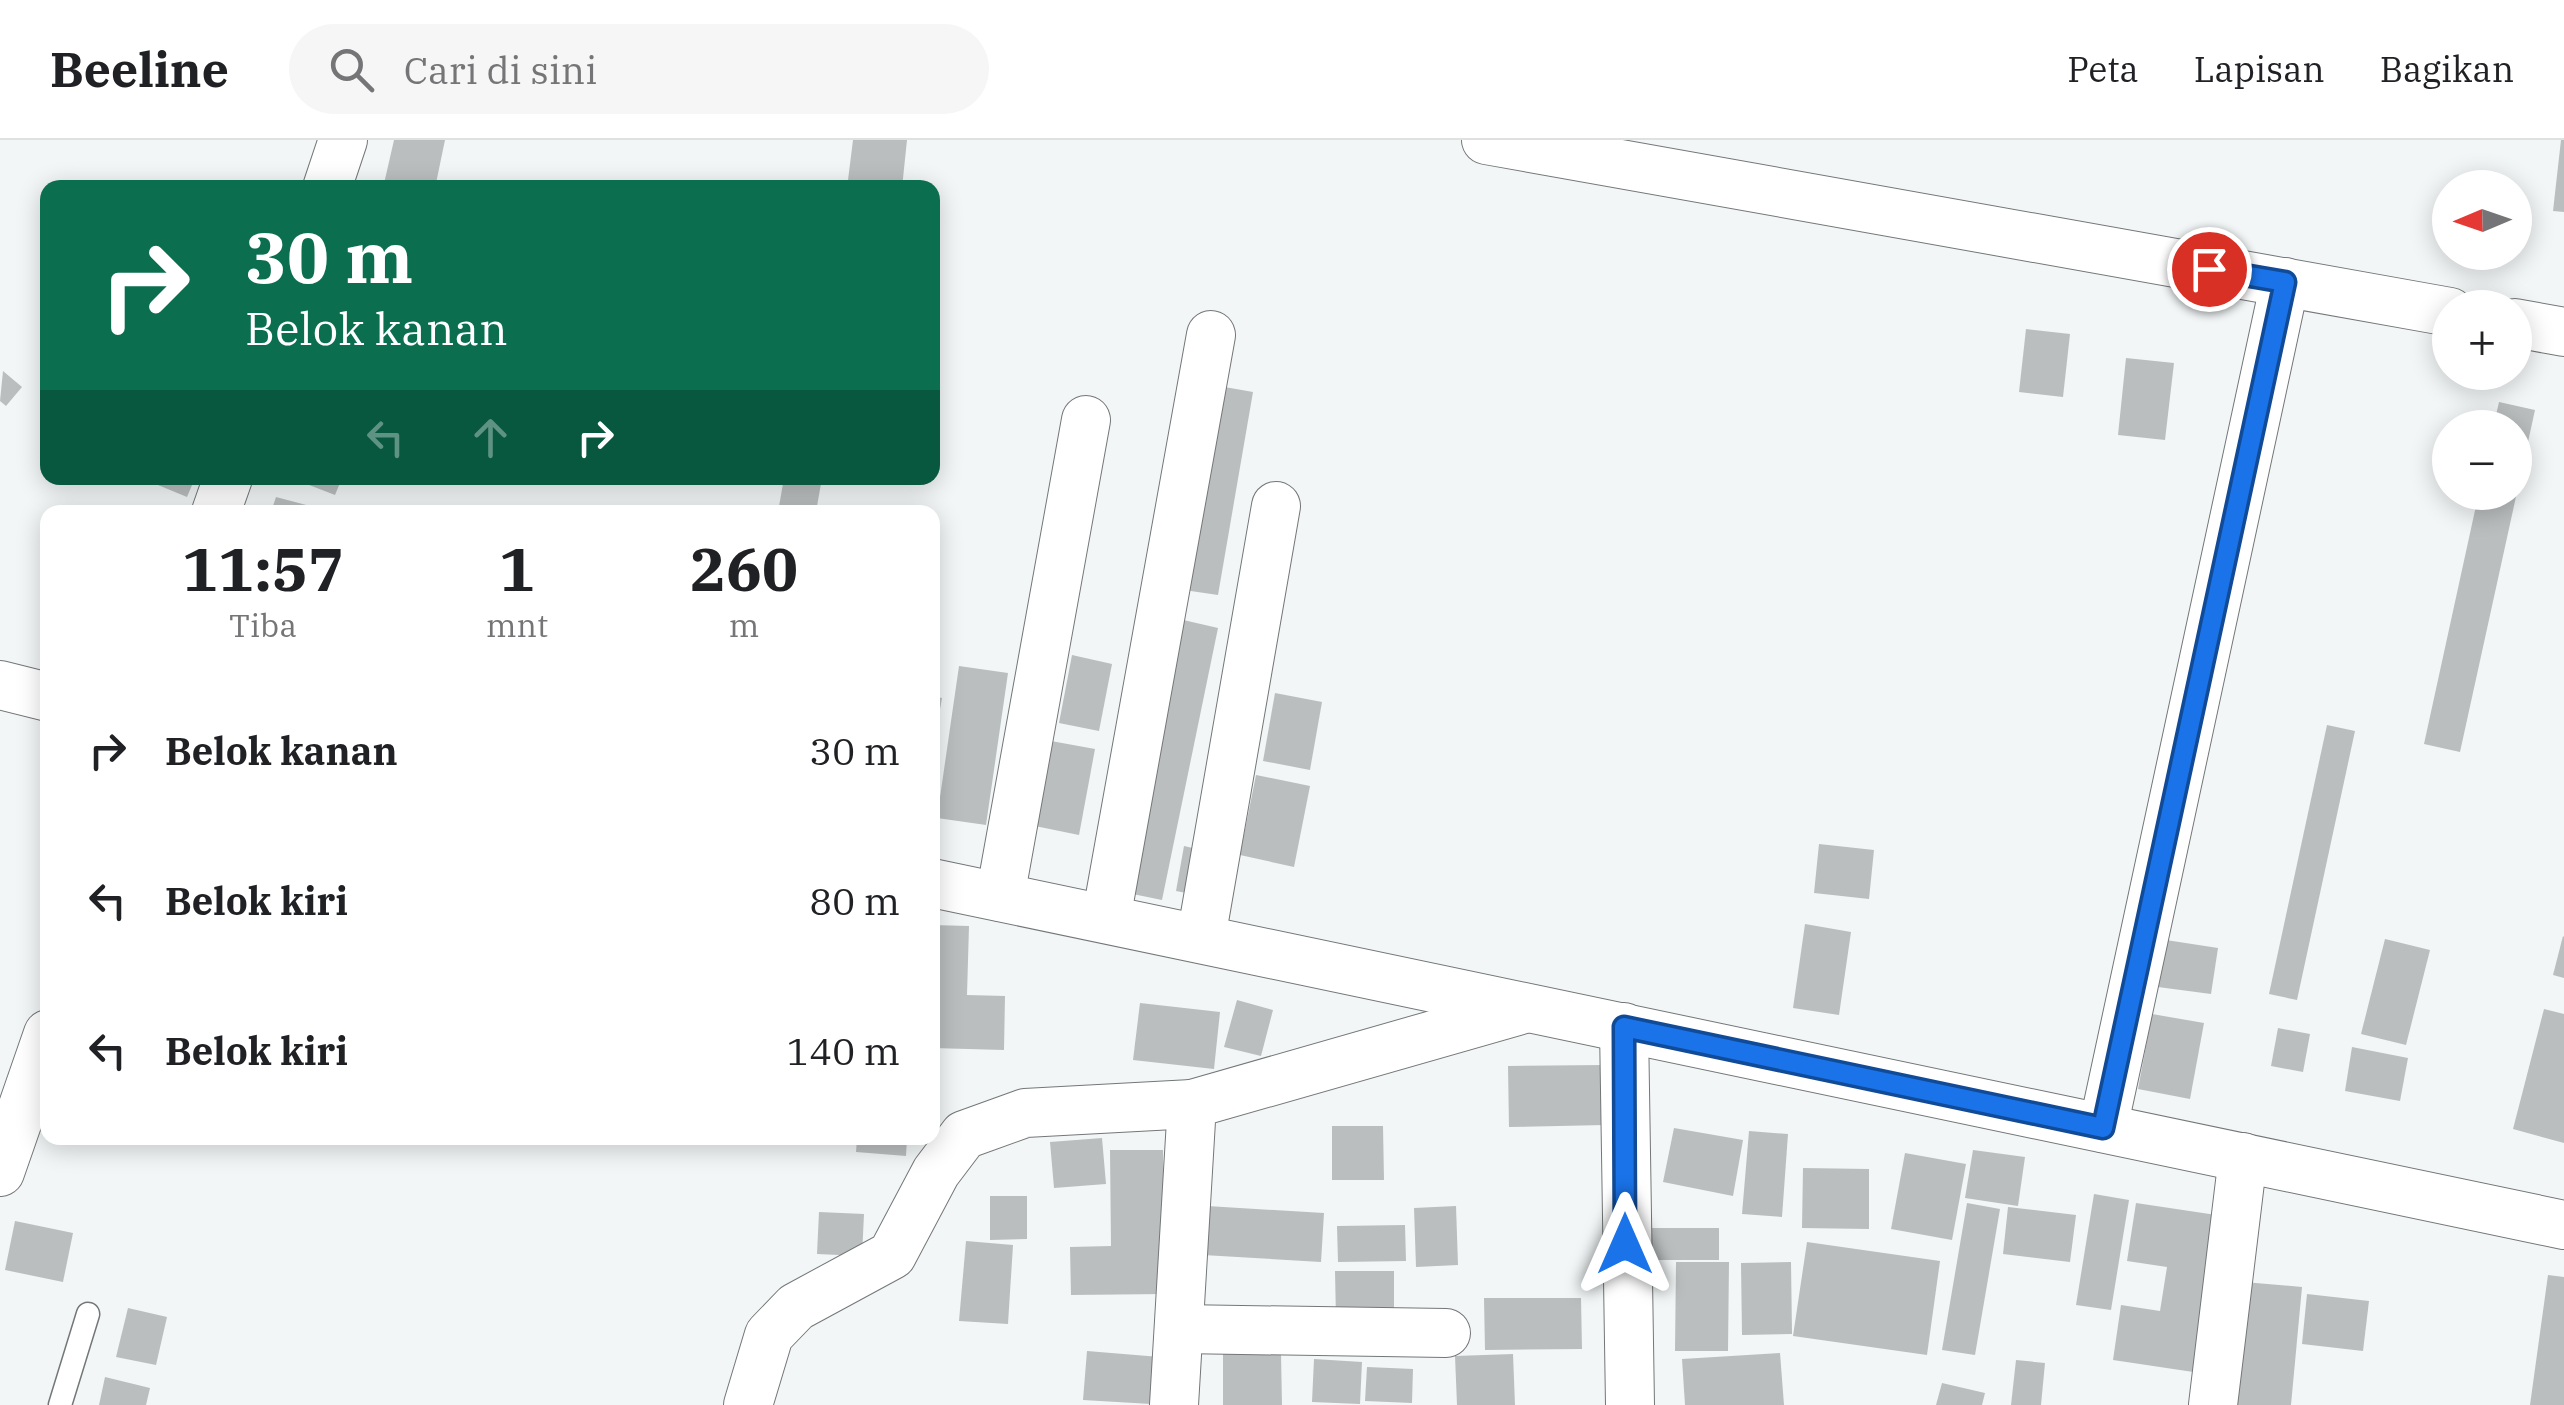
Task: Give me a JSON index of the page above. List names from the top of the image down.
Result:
{
  "north": "left",
  "page": {
    "header": "Beeline",
    "search": "Cari di sini",
    "nav": ["Peta", "Lapisan", "Bagikan"],
    "map_buttons": ["+", "−"],
    "turn": ["30 m", "Belok kanan"],
    "eta": [
      "11:57",
      "Tiba",
      "1",
      "mnt",
      "260",
      "m"
    ],
    "list": [
      {
        "name": "Belok kanan",
        "value": "30 m"
      },
      {
        "name": "Belok kiri",
        "value": "80 m"
      },
      {
        "name": "Belok kiri",
        "value": "140 m"
      }
    ]
  }
}
